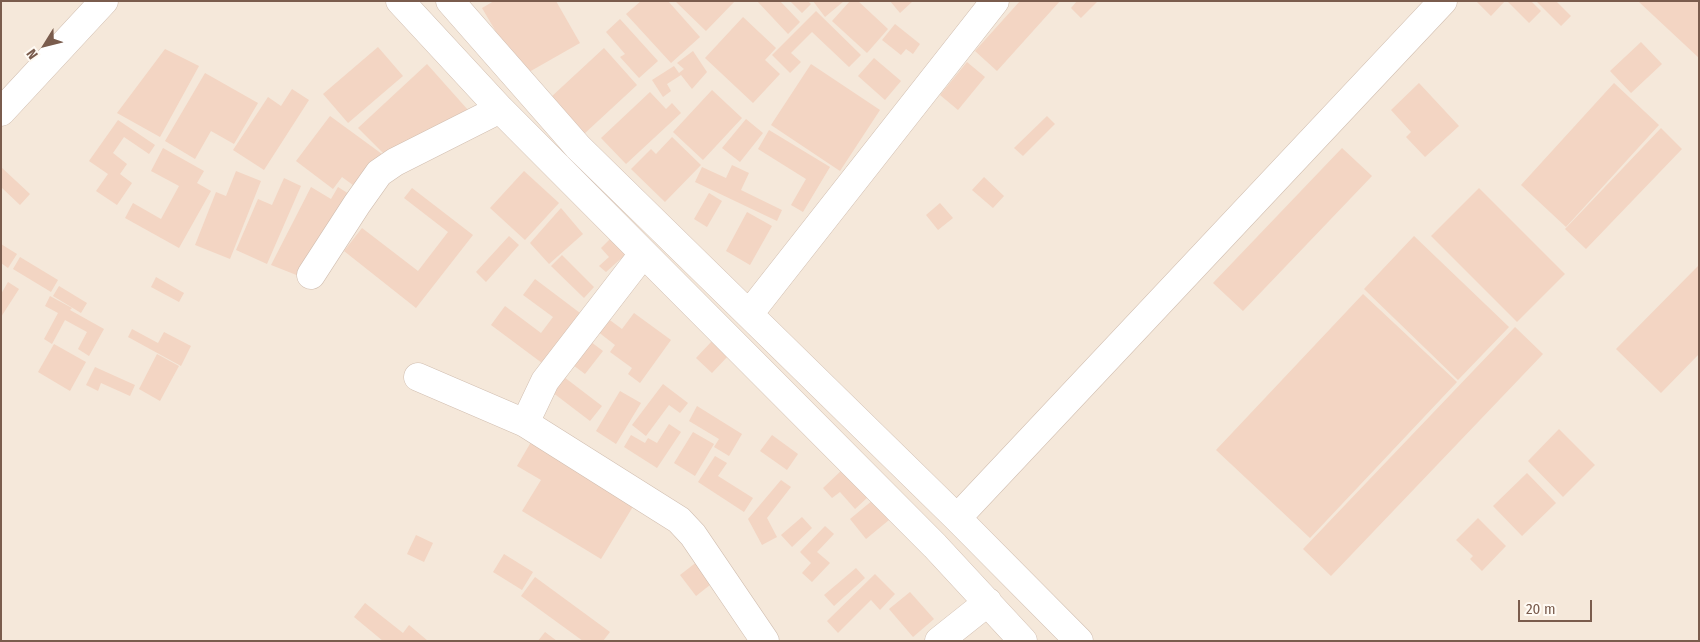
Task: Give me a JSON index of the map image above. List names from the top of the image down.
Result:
{
  "scale_bar": "20 m",
  "north": "bottom left"
}
